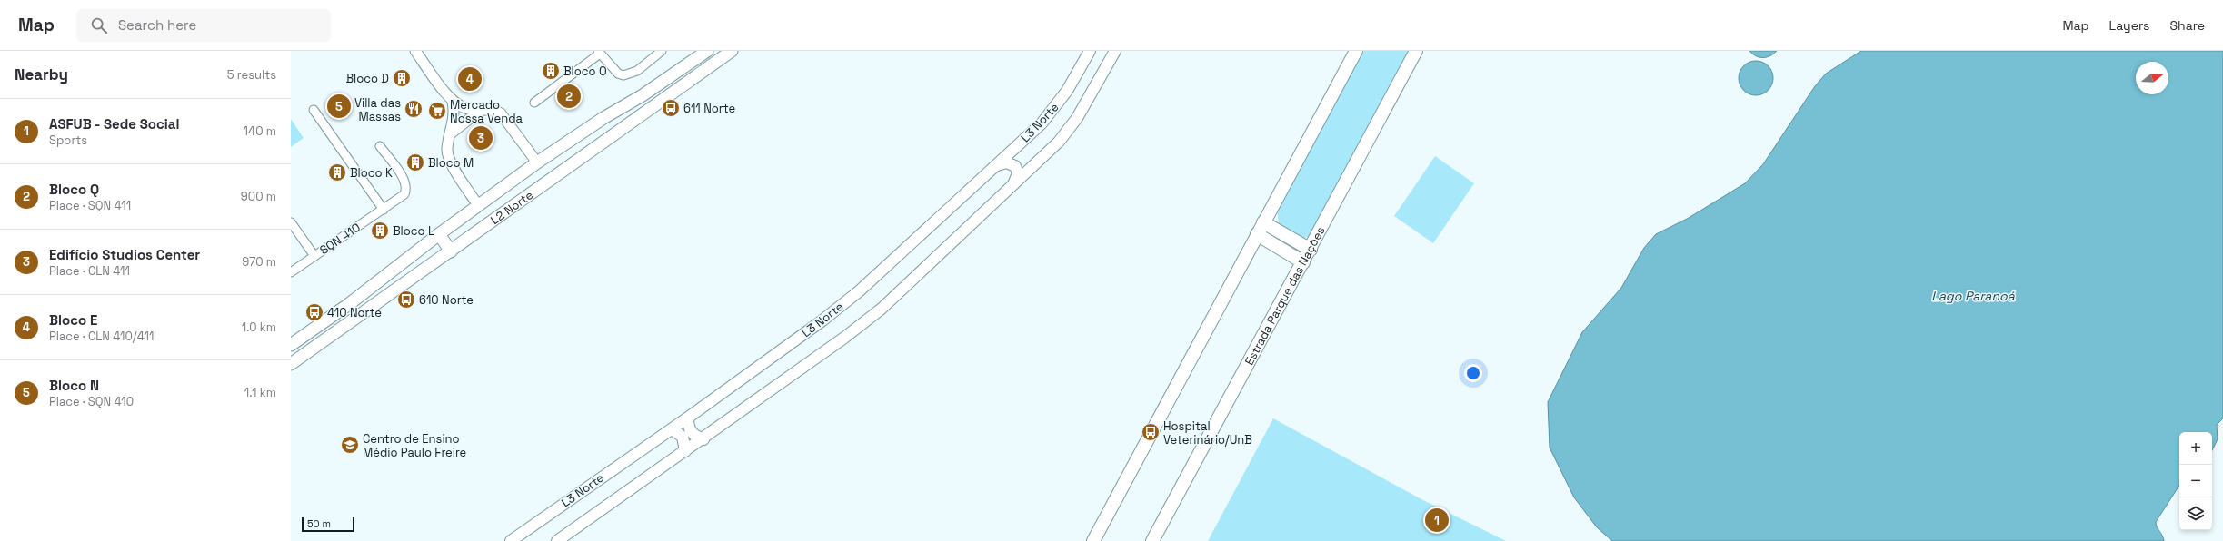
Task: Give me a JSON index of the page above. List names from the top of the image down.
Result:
{
  "streets": {
    "highway": ["Estrada Parque das Nações"],
    "main road": ["L3 Norte", "L2 Norte"],
    "street": ["SQN 410"]
  },
  "water": ["Lago Paranoá"],
  "places": {
    "building": [
      "Bloco O",
      "Bloco D",
      "Bloco M",
      "Bloco K",
      "Bloco L"
    ],
    "bus stop": [
      "611 Norte",
      "610 Norte",
      "410 Norte",
      "Hospital Veterinário/UnB"
    ],
    "restaurant": ["Villa das Massas"],
    "supermarket": ["Mercado Nossa Venda"],
    "school or university": ["Centro de Ensino Médio Paulo Freire"]
  },
  "scale_bar": "50 m",
  "north": "right",
  "page": {
    "header": "Map",
    "search": "Search here",
    "nav": ["Map", "Layers", "Share"],
    "heading": ["Nearby", "5 results"],
    "pins": [
      "4",
      "2",
      "5",
      "3",
      "1"
    ],
    "list": [
      {
        "mark": "1",
        "name": "ASFUB - Sede Social",
        "note": "Sports",
        "value": "140 m"
      },
      {
        "mark": "2",
        "name": "Bloco Q",
        "note": "Place · SQN 411",
        "value": "900 m"
      },
      {
        "mark": "3",
        "name": "Edifício Studios Center",
        "note": "Place · CLN 411",
        "value": "970 m"
      },
      {
        "mark": "4",
        "name": "Bloco E",
        "note": "Place · CLN 410/411",
        "value": "1.0 km"
      },
      {
        "mark": "5",
        "name": "Bloco N",
        "note": "Place · SQN 410",
        "value": "1.1 km"
      }
    ],
    "map_buttons": ["+", "−"],
    "scale": "50 m"
  }
}
